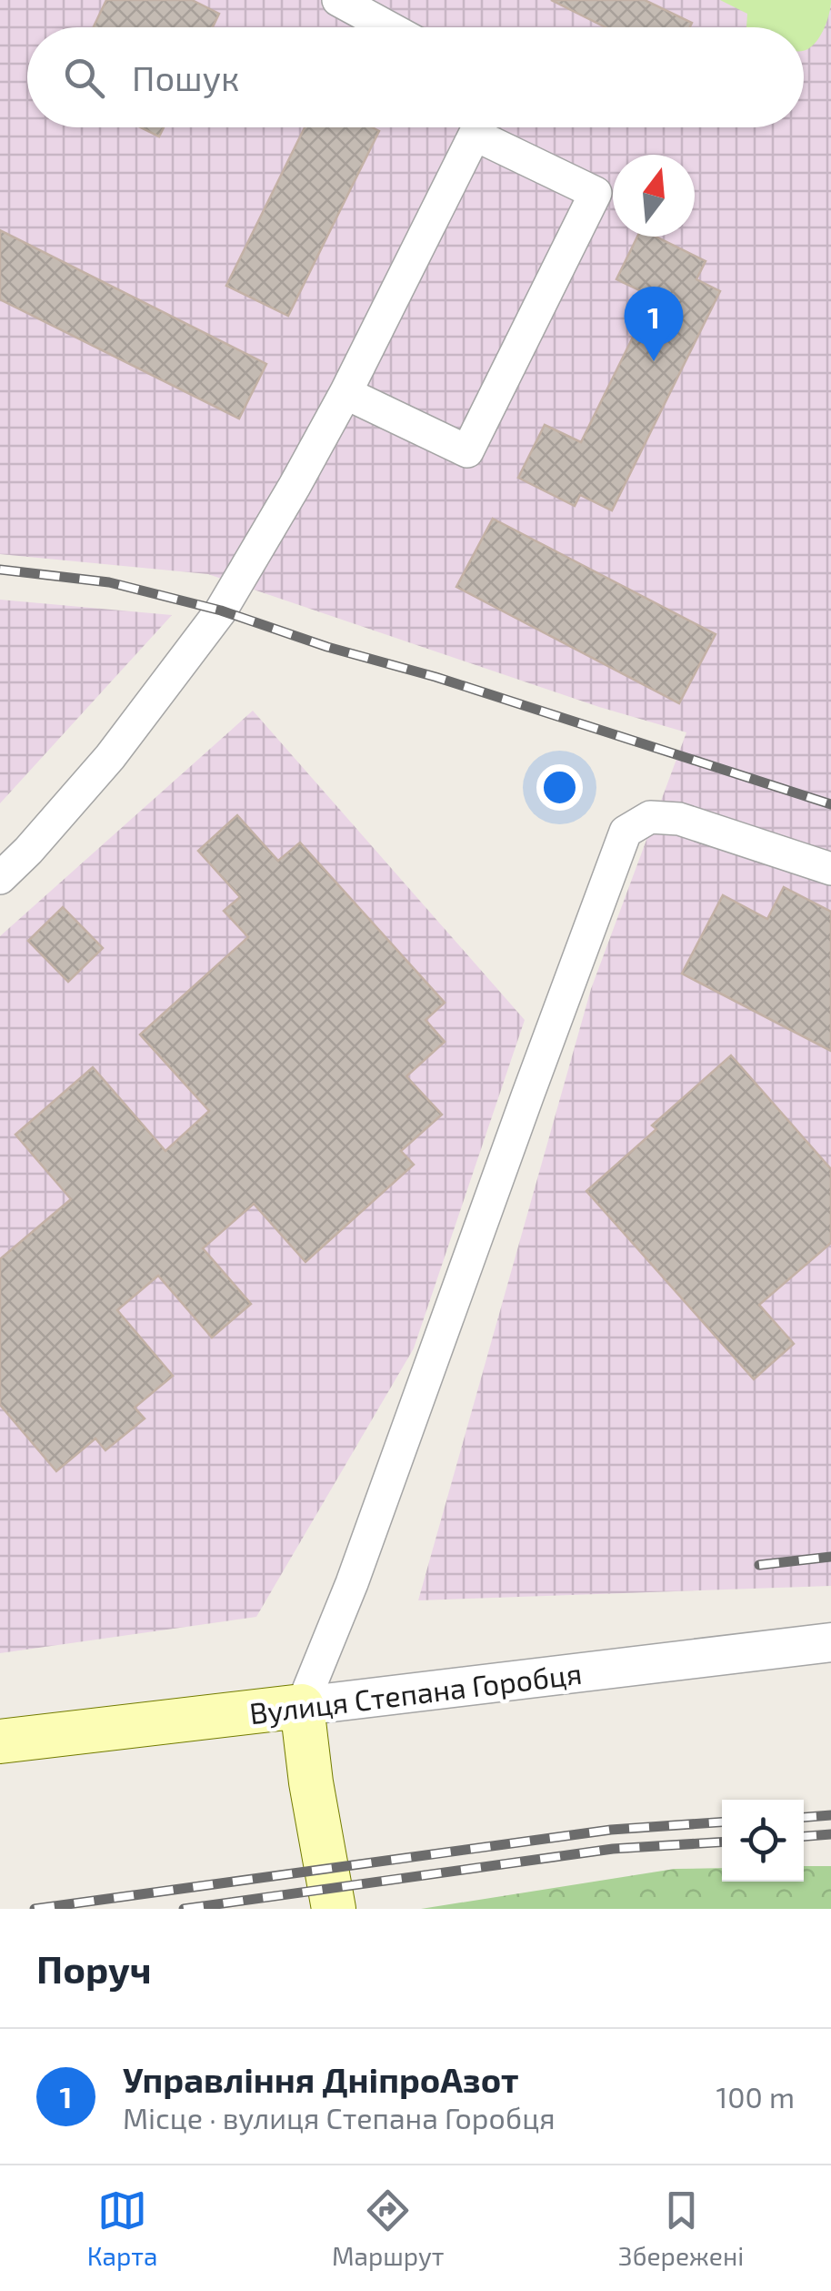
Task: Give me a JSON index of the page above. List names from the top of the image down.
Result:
{
  "streets": {
    "main road": ["Вулиця Степана Горобця"]
  },
  "north": "top",
  "page": {
    "search": "Пошук",
    "pins": "1",
    "heading": "Поруч",
    "list": [
      {
        "mark": "1",
        "name": "Управління ДніпроАзот",
        "note": "Місце · вулиця Степана Горобця",
        "value": "100 m"
      }
    ],
    "nav": ["Карта", "Маршрут", "Збережені"]
  }
}
